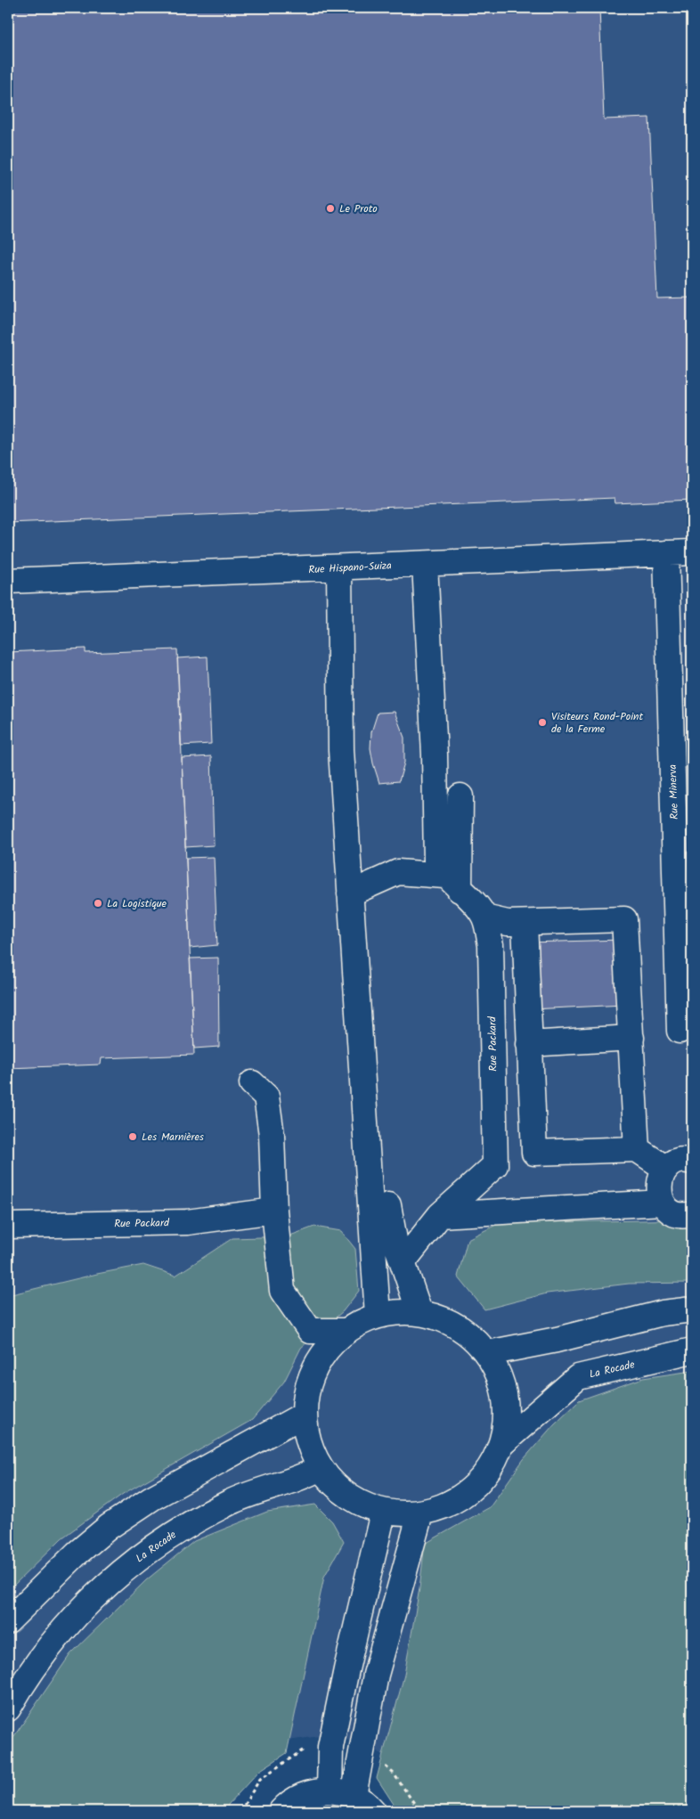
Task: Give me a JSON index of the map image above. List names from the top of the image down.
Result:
{
  "streets": {
    "street": [
      "Rue Hispano-Suiza",
      "Rue Minerva",
      "Rue Packard",
      "La Rocade"
    ]
  },
  "crossings": [
    ["Rue Hispano-Suiza", "Rue Minerva"],
    ["Rue Hispano-Suiza", "Rue Packard"]
  ],
  "places": [
    "Le Proto",
    "Visiteurs Rond-Point de la Ferme",
    "La Logistique",
    "Les Marnières"
  ]
}
